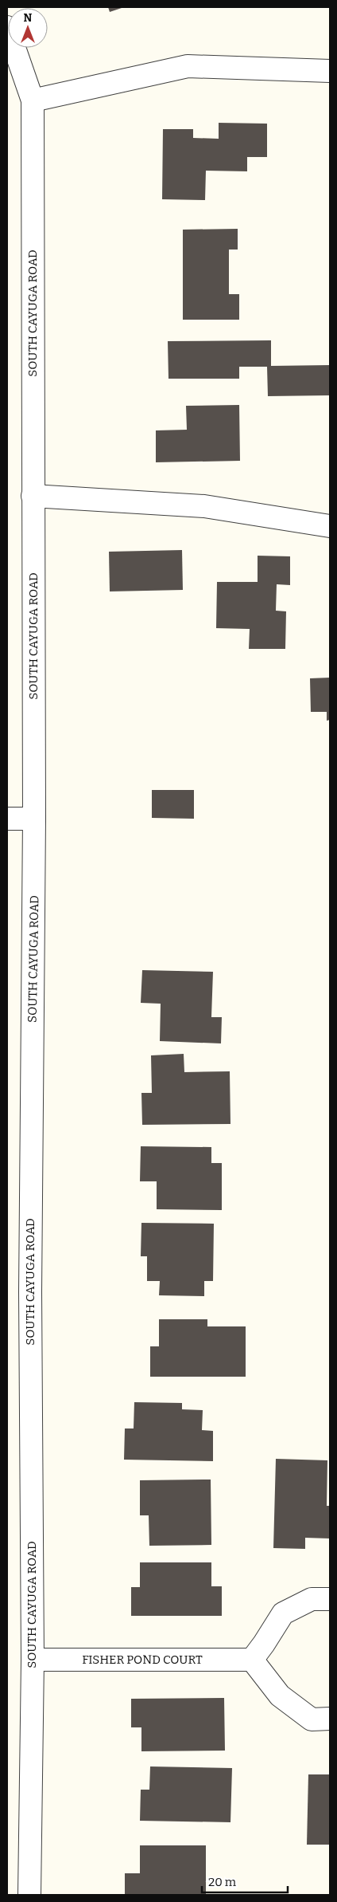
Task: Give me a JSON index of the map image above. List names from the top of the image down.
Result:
{
  "streets": {
    "street": ["SOUTH CAYUGA ROAD", "FISHER POND COURT"]
  },
  "crossings": [
    ["SOUTH CAYUGA ROAD", "FISHER POND COURT"]
  ],
  "scale_bar": "20 m",
  "north": "top"
}
